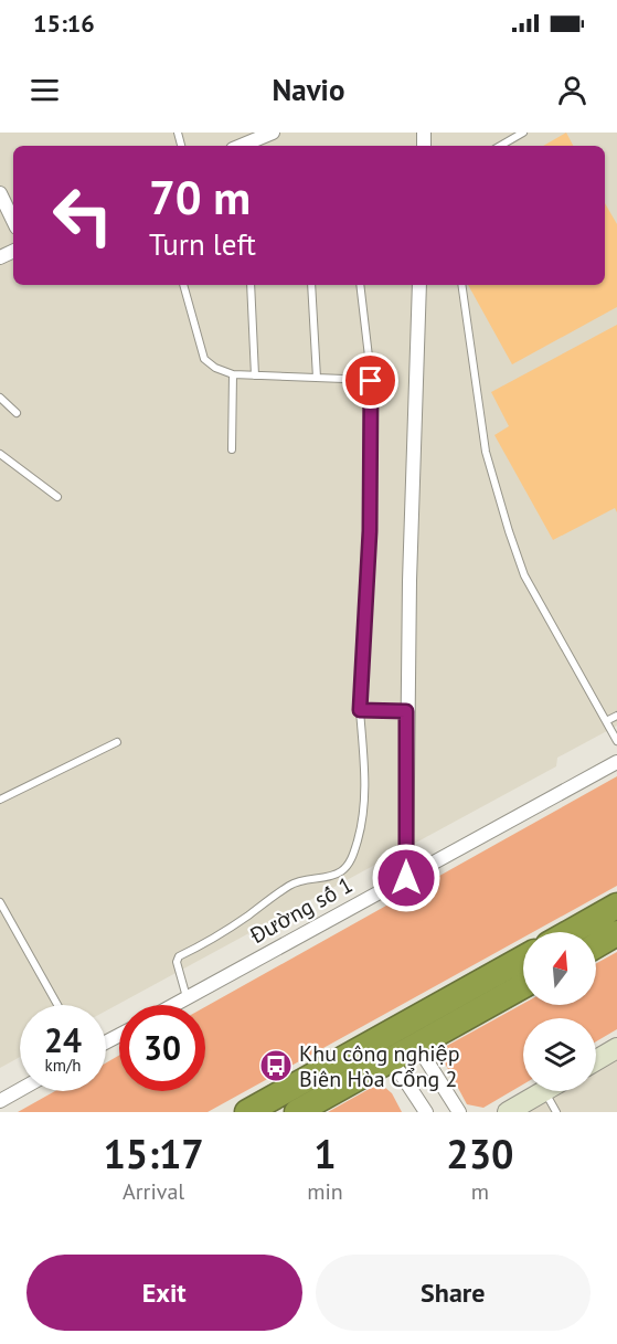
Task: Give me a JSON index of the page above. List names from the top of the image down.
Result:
{
  "streets": {
    "street": ["Đường số 1"]
  },
  "places": {
    "bus stop": ["Khu công nghiệp Biên Hòa Cổng 2"]
  },
  "north": "top",
  "page": {
    "status": "15:16",
    "header": "Navio",
    "turn": ["70 m", "Turn left"],
    "speed": "24 km/h",
    "limit": "30",
    "eta": [
      "15:17",
      "Arrival",
      "1",
      "min",
      "230",
      "m"
    ],
    "buttons": ["Exit", "Share"]
  }
}
